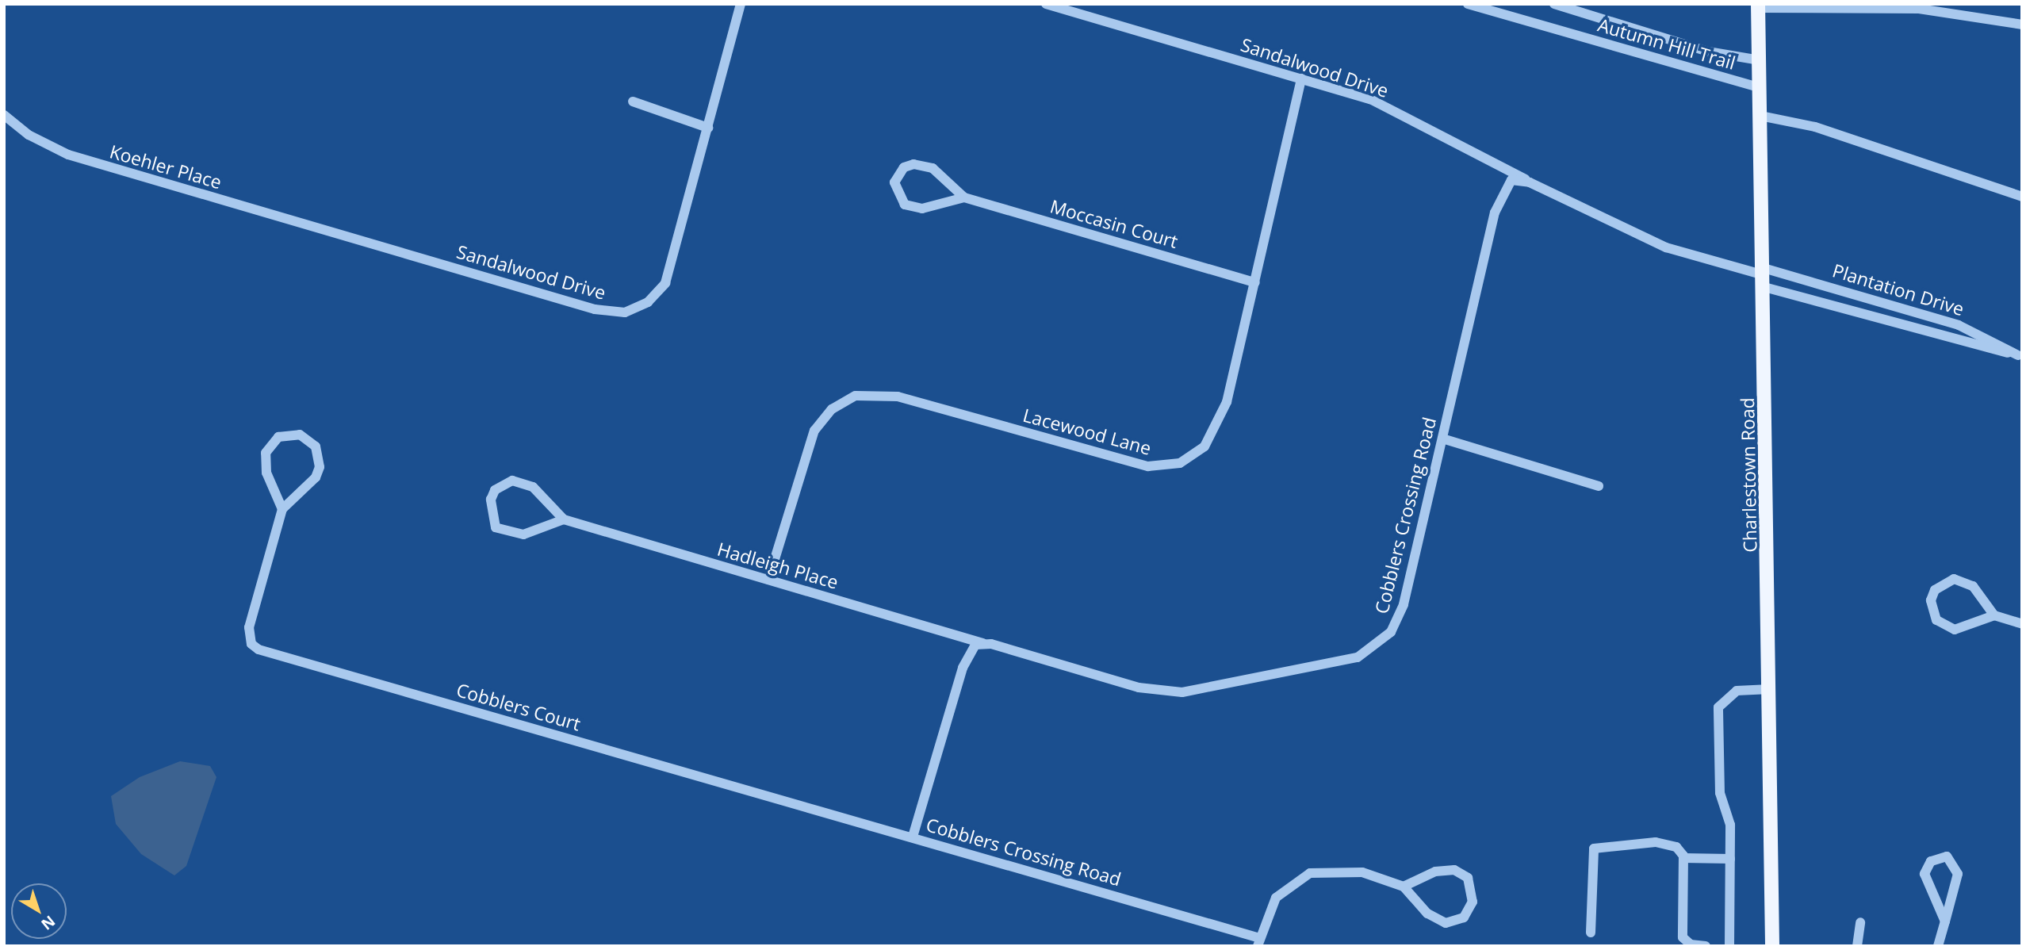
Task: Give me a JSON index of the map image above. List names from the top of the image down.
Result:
{
  "streets": {
    "main road": ["Charlestown Road"],
    "street": [
      "Autumn Hill Trail",
      "Sandalwood Drive",
      "Koehler Place",
      "Moccasin Court",
      "Plantation Drive",
      "Lacewood Lane",
      "Cobblers Crossing Road",
      "Hadleigh Place",
      "Cobblers Court"
    ]
  },
  "crossings": [
    ["Autumn Hill Trail", "Charlestown Road"],
    ["Sandalwood Drive", "Koehler Place"],
    ["Sandalwood Drive", "Lacewood Lane"],
    ["Sandalwood Drive", "Cobblers Crossing Road"],
    ["Moccasin Court", "Lacewood Lane"],
    ["Plantation Drive", "Charlestown Road"],
    ["Plantation Drive", "Cobblers Crossing Road"],
    ["Lacewood Lane", "Hadleigh Place"],
    ["Charlestown Road", "Cobblers Crossing Road"],
    ["Cobblers Crossing Road", "Hadleigh Place"],
    ["Cobblers Crossing Road", "Cobblers Court"]
  ],
  "north": "bottom right"
}
